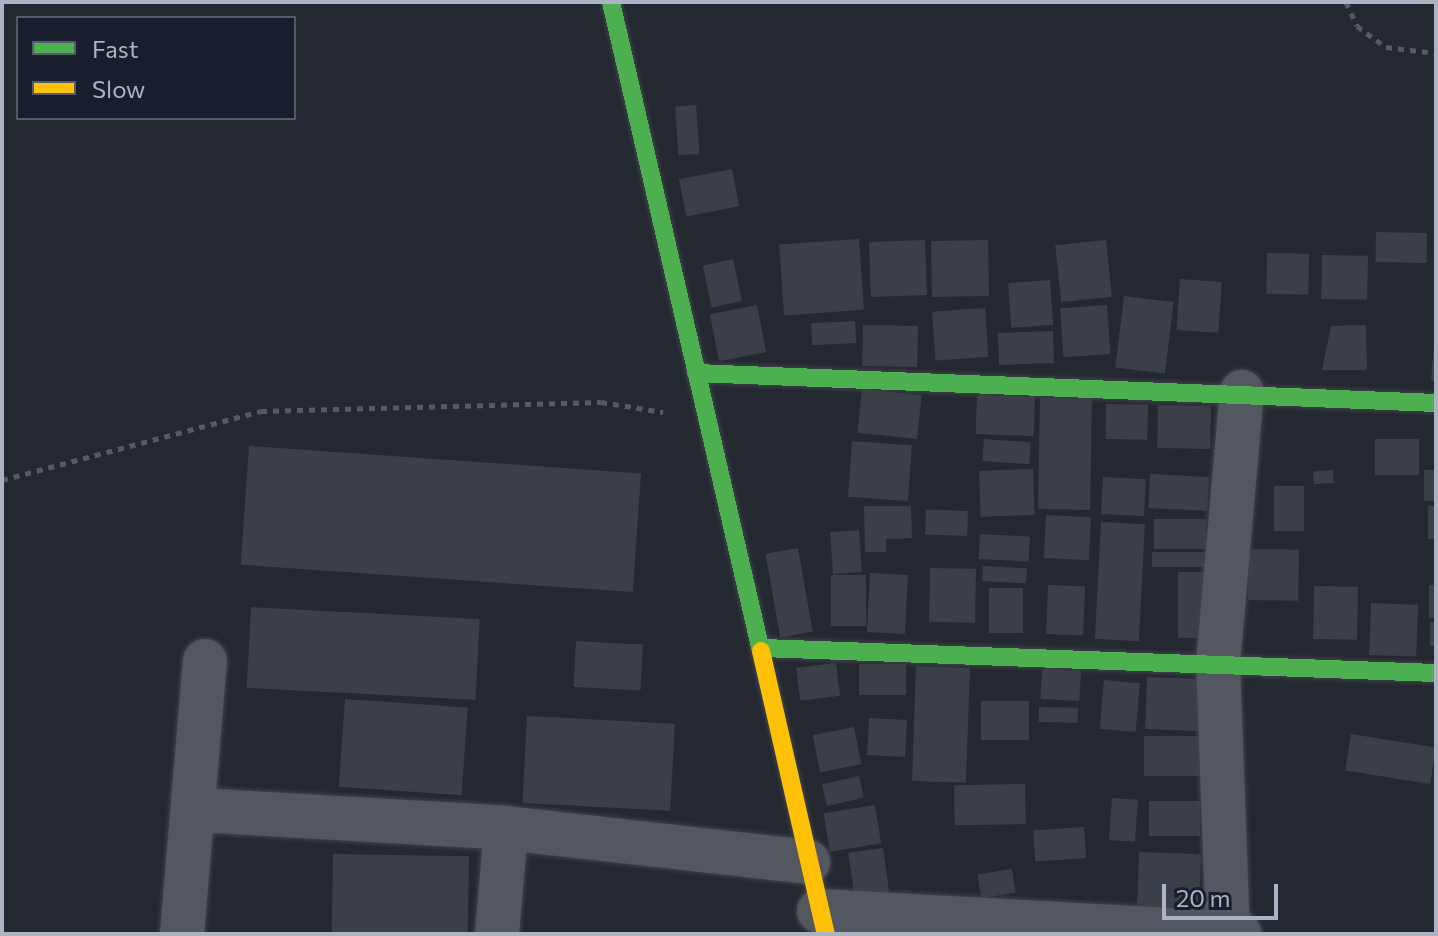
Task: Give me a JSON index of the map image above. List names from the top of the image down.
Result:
{
  "legend": ["Fast", "Slow"],
  "scale_bar": "20 m"
}
